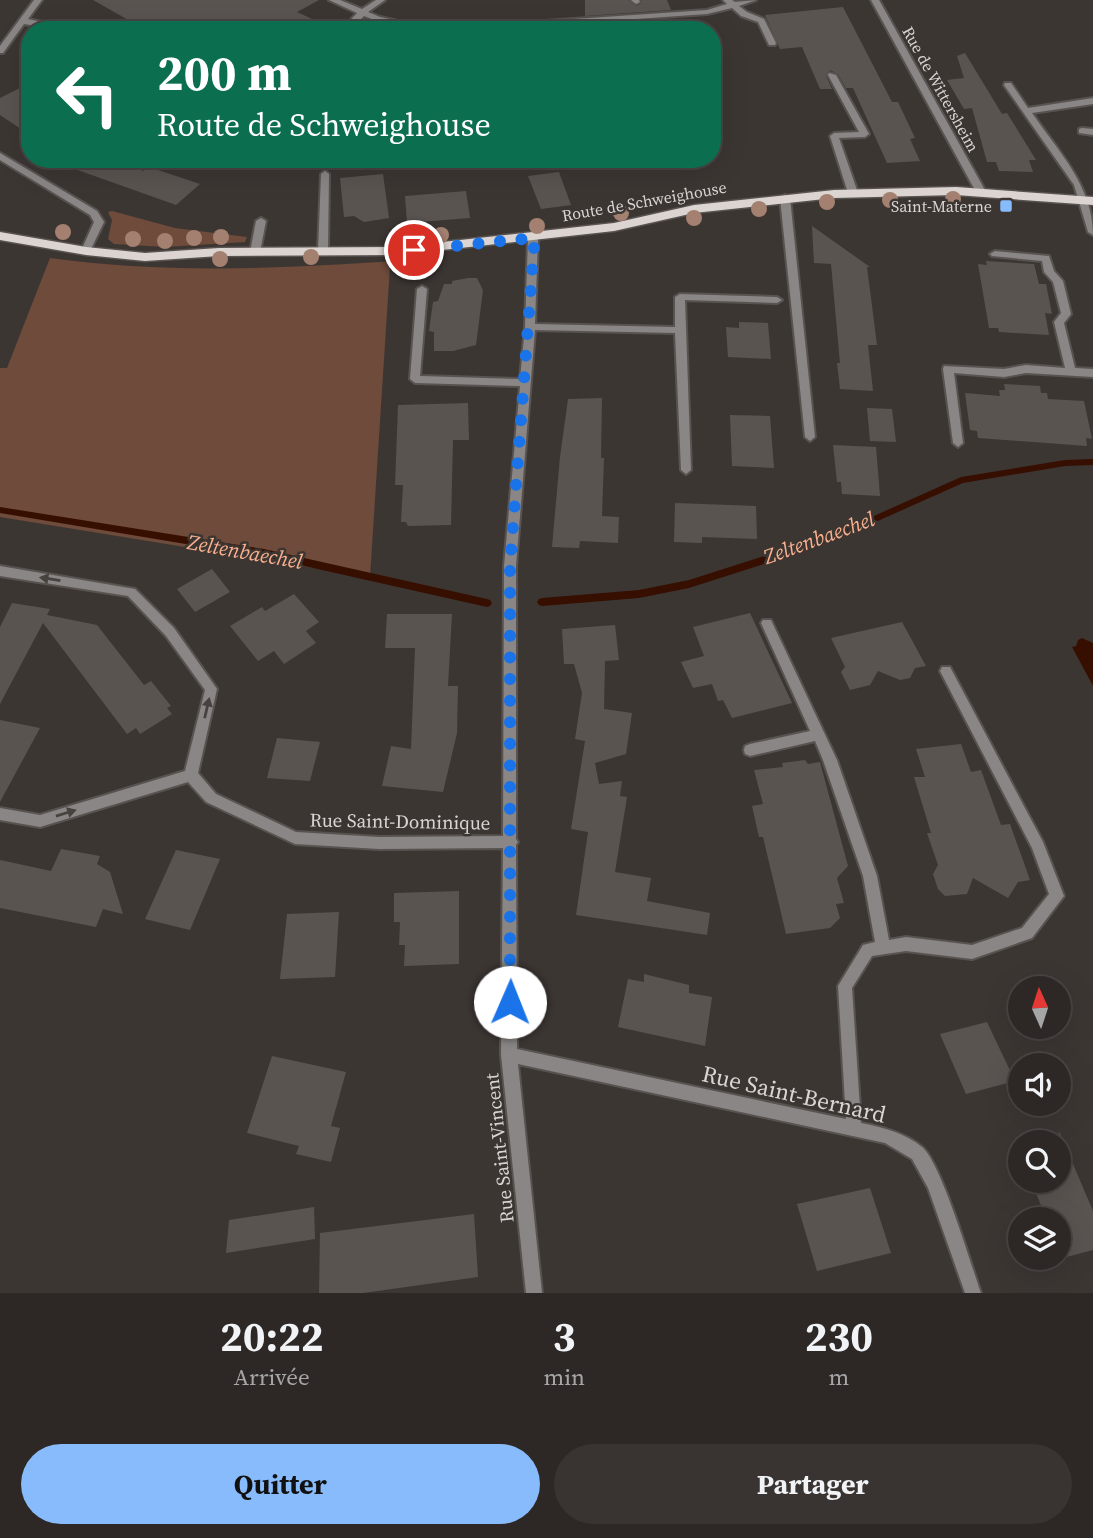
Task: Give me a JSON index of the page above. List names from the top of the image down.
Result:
{
  "streets": {
    "main road": ["Route de Schweighouse"],
    "street": [
      "Rue de Wittersheim",
      "Rue Saint-Dominique",
      "Rue Saint-Bernard",
      "Rue Saint-Vincent"
    ]
  },
  "crossings": [
    ["Rue de Wittersheim", "Route de Schweighouse"],
    ["Route de Schweighouse", "Rue Saint-Vincent"],
    ["Rue Saint-Dominique", "Rue Saint-Vincent"],
    ["Rue Saint-Bernard", "Rue Saint-Vincent"]
  ],
  "water": ["Zeltenbaechel"],
  "places": {
    "transit": ["Saint-Materne"]
  },
  "north": "top",
  "page": {
    "turn": ["200 m", "Route de Schweighouse"],
    "eta": [
      "20:22",
      "Arrivée",
      "3",
      "min",
      "230",
      "m"
    ],
    "buttons": ["Quitter", "Partager"]
  }
}
